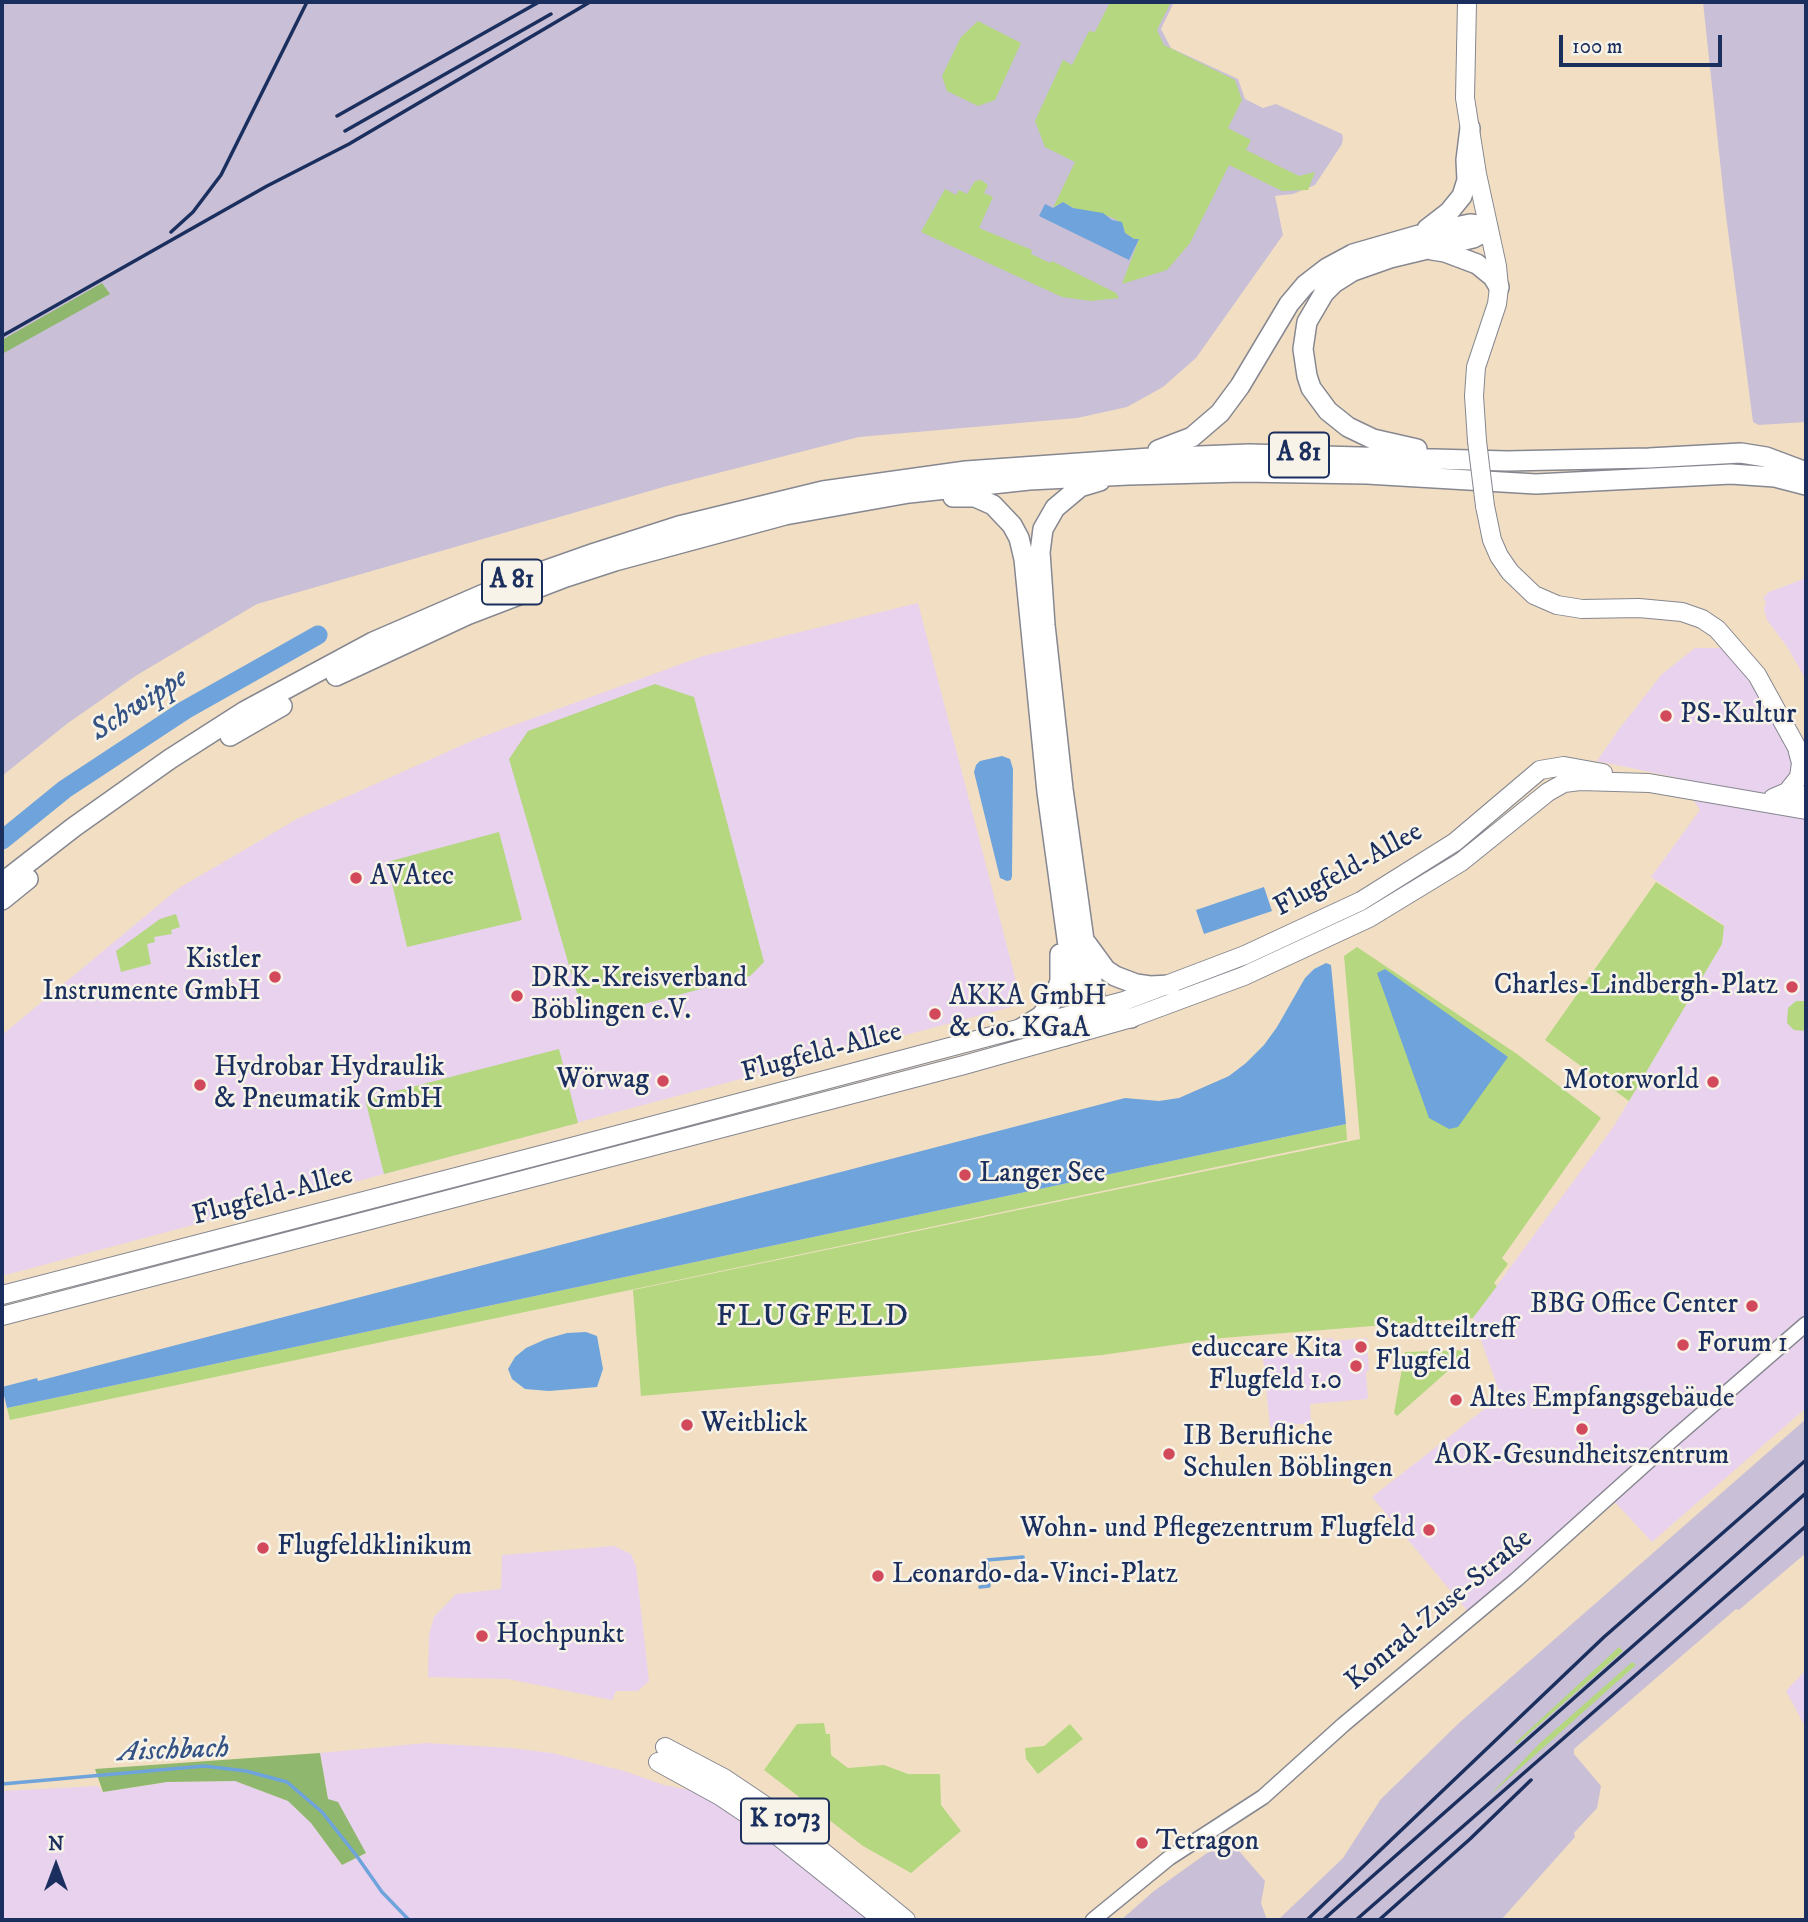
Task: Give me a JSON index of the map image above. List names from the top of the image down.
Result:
{
  "streets": {
    "highway": ["A 81"],
    "main road": ["Flugfeld-Allee", "K 1073"],
    "street": ["Konrad-Zuse-Straße"]
  },
  "districts": ["FLUGFELD"],
  "water": ["Schwippe", "Aischbach"],
  "places": [
    "PS-Kultur",
    "AVAtec",
    "Kistler Instrumente GmbH",
    "Charles-Lindbergh-Platz",
    "DRK-Kreisverband Böblingen e.V.",
    "AKKA GmbH & Co. KGaA",
    "Wörwag",
    "Motorworld",
    "Hydrobar Hydraulik & Pneumatik GmbH",
    "Langer See",
    "BBG Office Center",
    "Forum 1",
    "Stadtteiltreff Flugfeld",
    "educcare Kita Flugfeld 1.0",
    "Altes Empfangsgebäude",
    "Weitblick",
    "AOK-Gesundheitszentrum",
    "IB Berufliche Schulen Böblingen",
    "Wohn- und Pflegezentrum Flugfeld",
    "Flugfeldklinikum",
    "Leonardo-da-Vinci-Platz",
    "Hochpunkt",
    "Tetragon"
  ],
  "scale_bar": "100 m",
  "north": "top"
}
